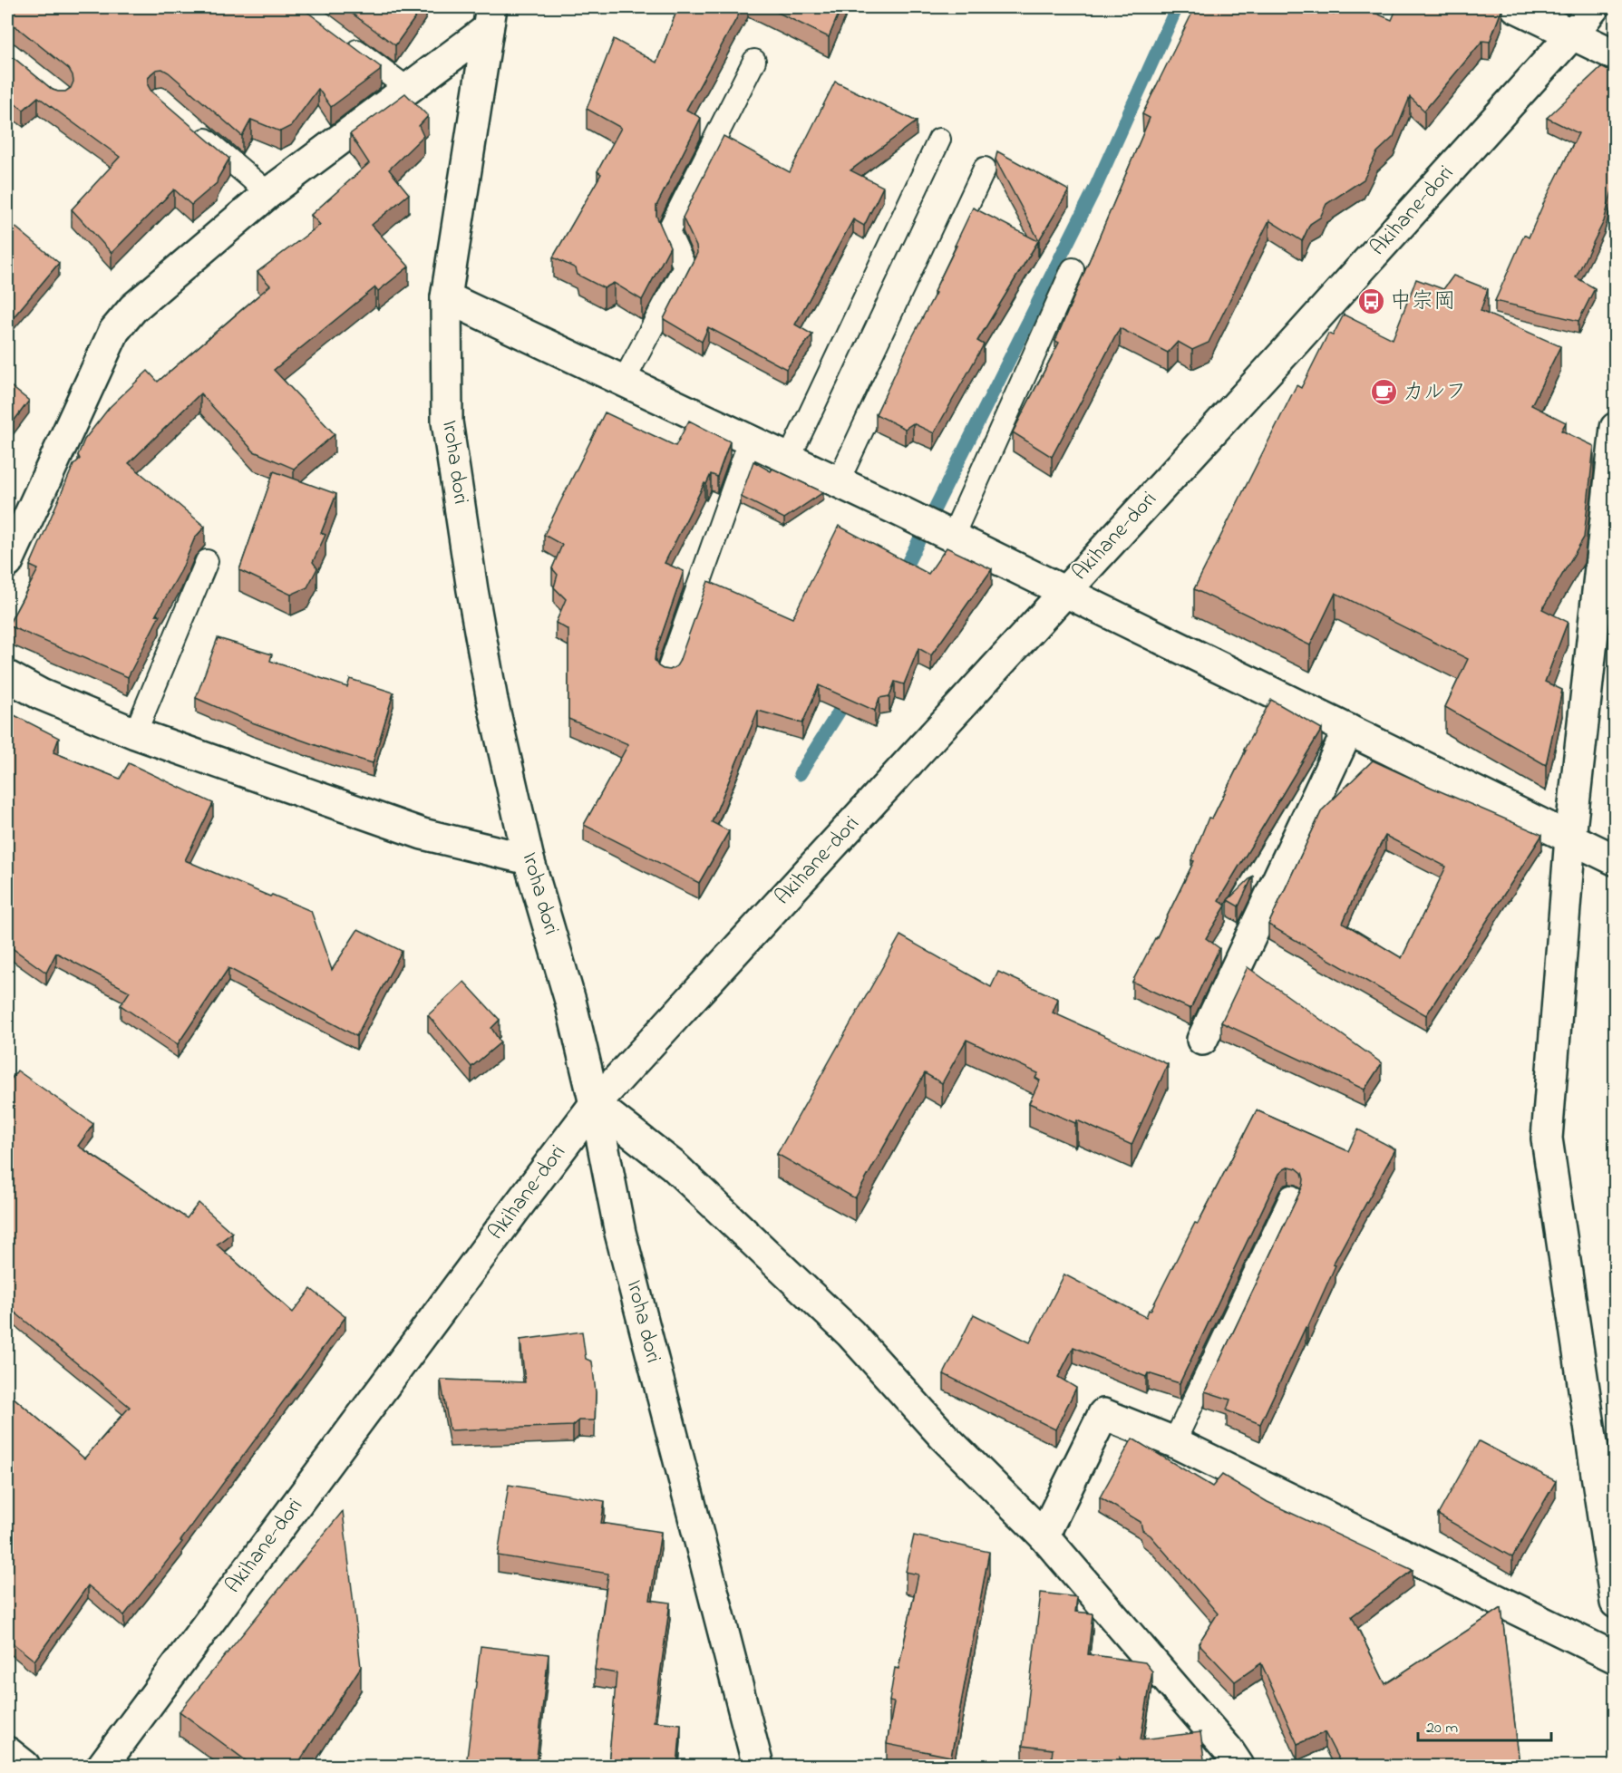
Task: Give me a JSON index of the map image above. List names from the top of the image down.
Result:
{
  "streets": {
    "street": ["Akihane-dori", "Iroha dori"]
  },
  "crossings": [
    ["Akihane-dori", "Iroha dori"]
  ],
  "places": {
    "bus stop": ["中宗岡"],
    "cafe": ["カルフ"]
  },
  "scale_bar": "20 m"
}
